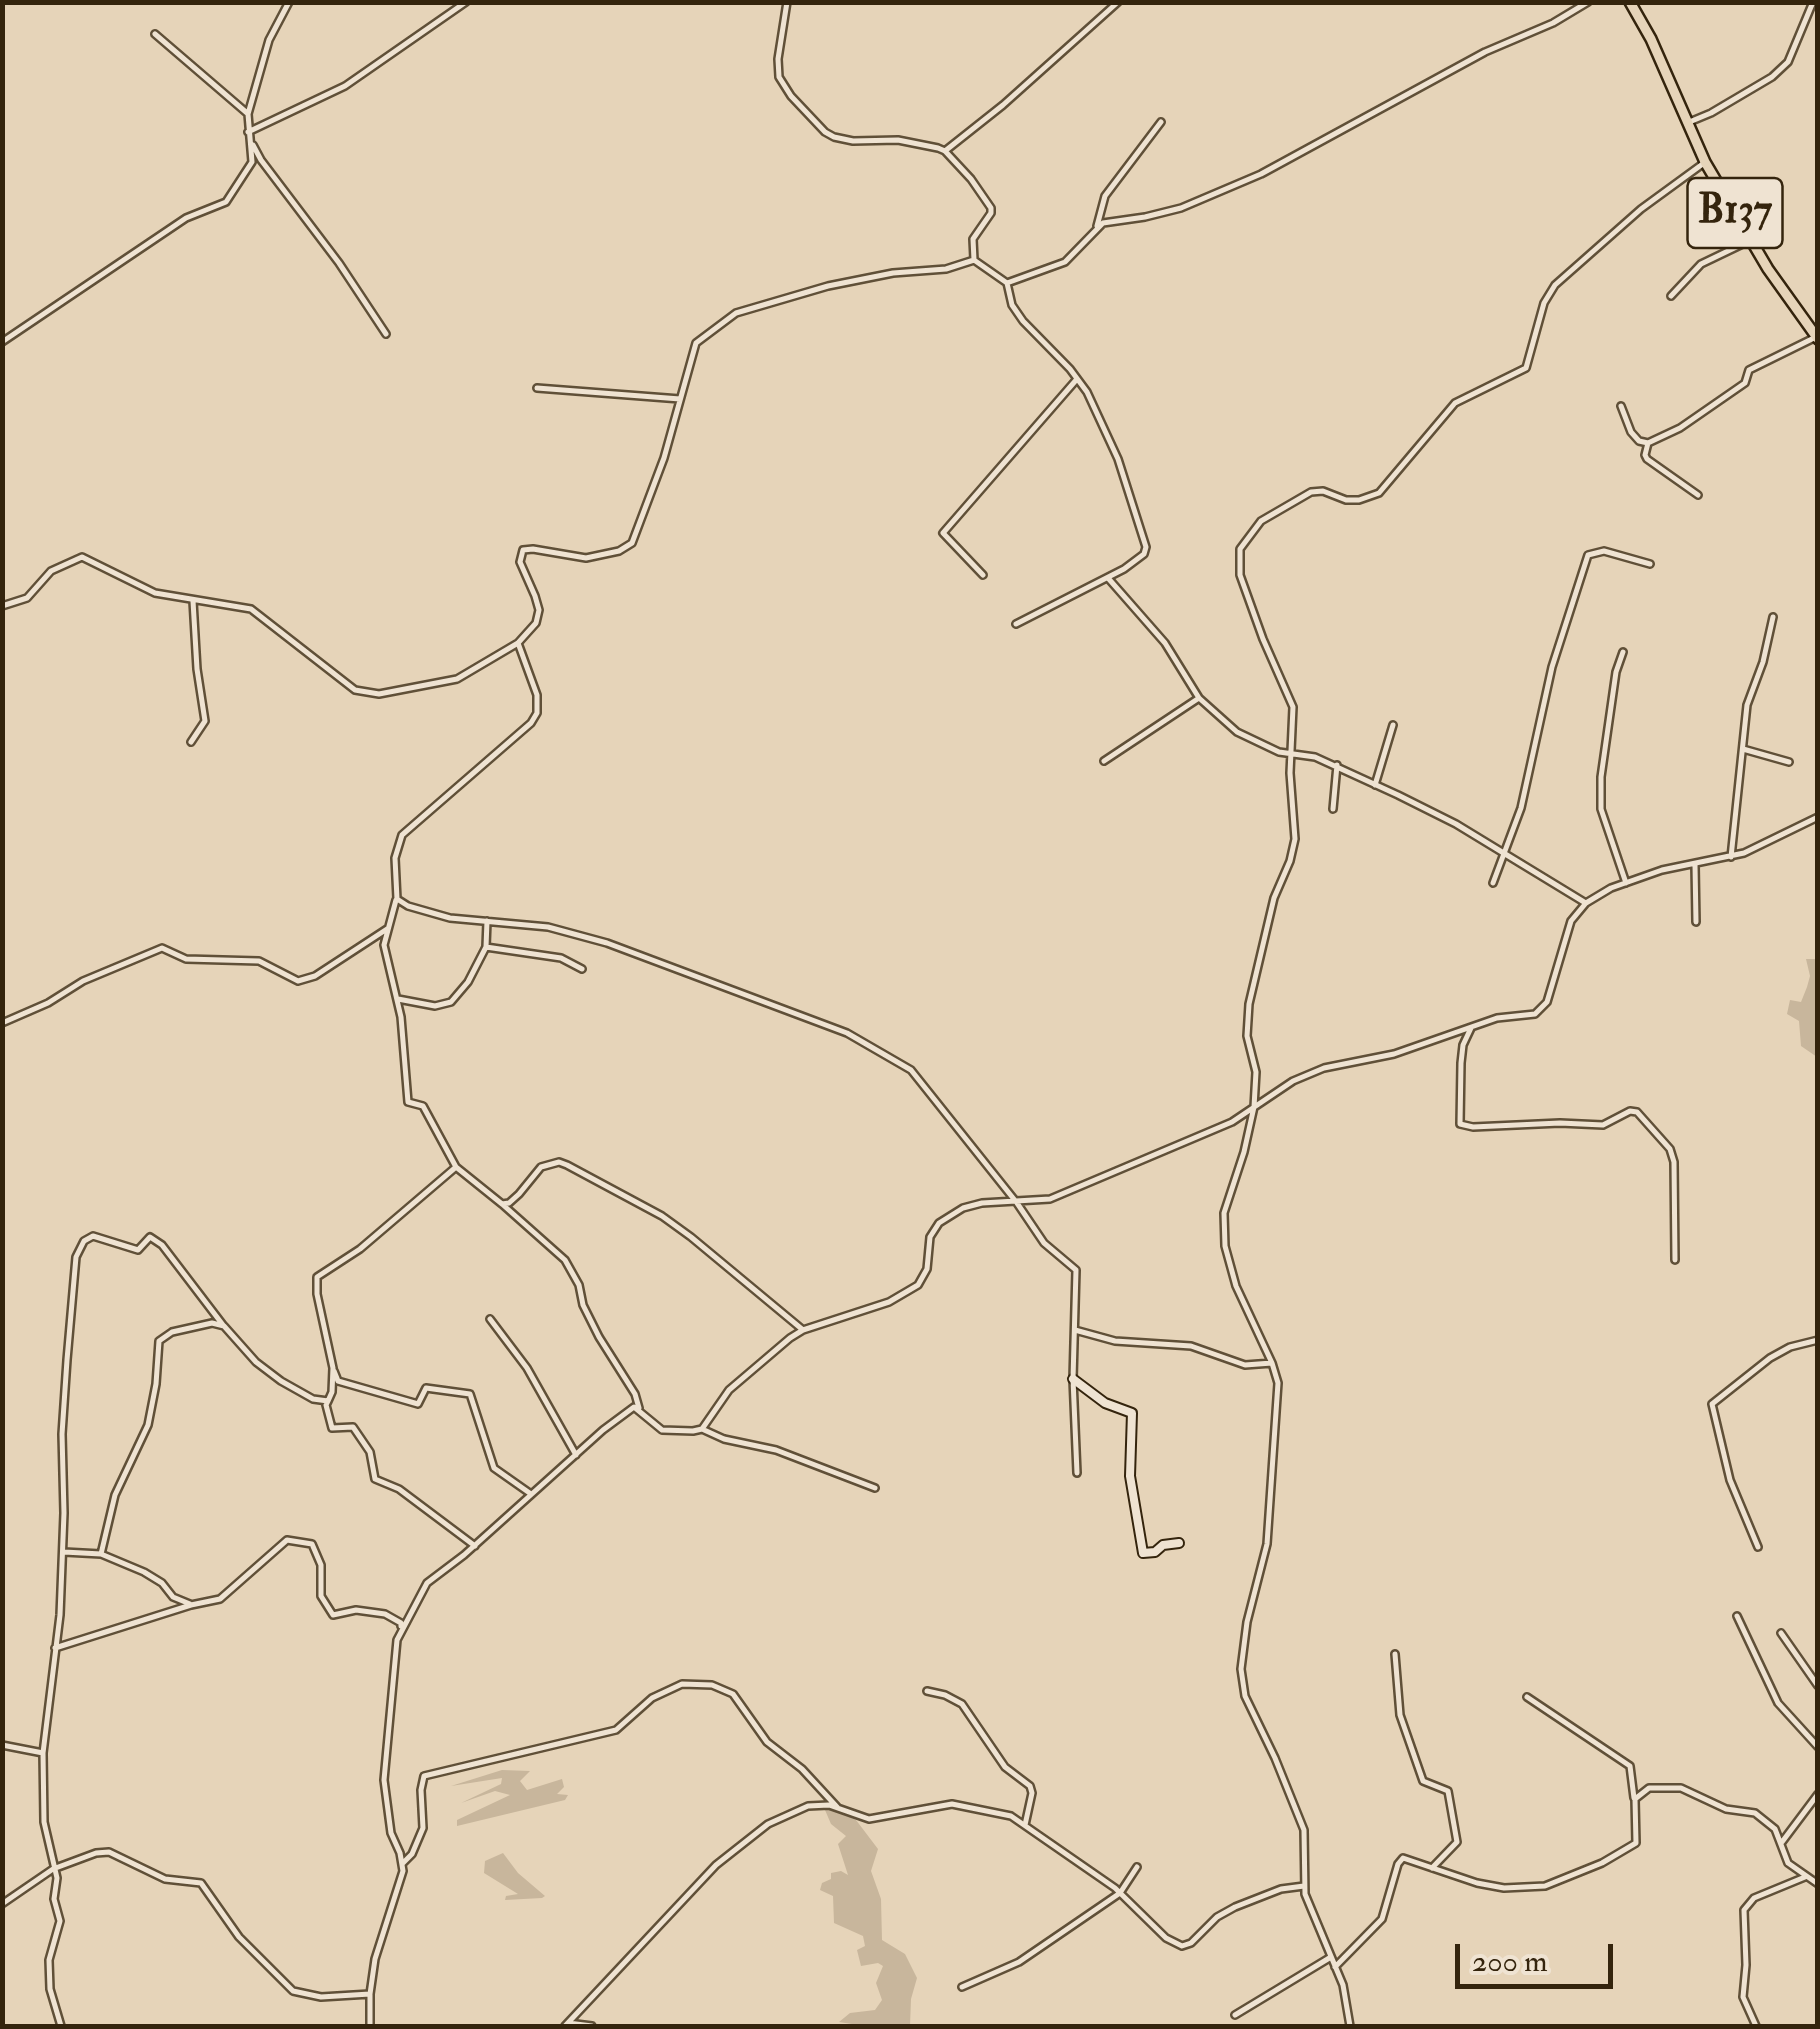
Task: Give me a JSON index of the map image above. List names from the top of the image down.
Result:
{
  "streets": {
    "main road": ["B137"]
  },
  "scale_bar": "200 m"
}
